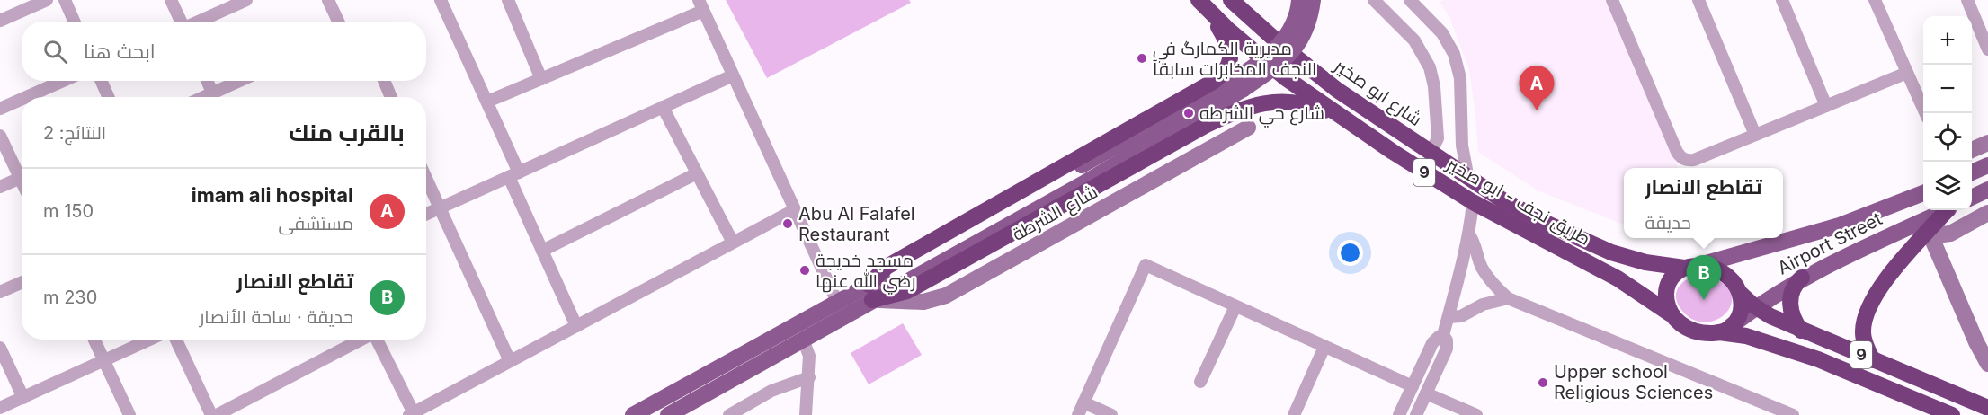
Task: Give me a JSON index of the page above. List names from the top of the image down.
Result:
{
  "streets": {
    "highway": ["شارع ابو صخير", "9", "طريق نجف - ابو صخير"],
    "main road": ["شارع الشرطة", "Airport Street"]
  },
  "crossings": [
    ["شارع ابو صخير", "طريق نجف - ابو صخير"],
    ["9", "طريق نجف - ابو صخير"],
    ["9", "Airport Street"],
    ["طريق نجف - ابو صخير", "Airport Street"]
  ],
  "places": [
    "مديرية الكمارگ في النجف المخابرات سابقآ",
    "شارع حي الشرطه",
    "Abu Al Falafel Restaurant",
    "مسجد خديجة رضي الله عنها",
    "Upper school Religious Sciences"
  ],
  "page": {
    "map_buttons": ["+", "−"],
    "search": "ابحث هنا",
    "pins": ["A", "B"],
    "heading": ["بالقرب منك", "النتائج: 2"],
    "list": [
      {
        "mark": "A",
        "name": "imam ali hospital",
        "note": "مستشفى",
        "value": "150 m"
      },
      {
        "mark": "B",
        "name": "تقاطع الانصار",
        "note": "حديقة · ساحة الأنصار",
        "value": "230 m"
      }
    ],
    "popup": ["تقاطع الانصار", "حديقة"]
  }
}
